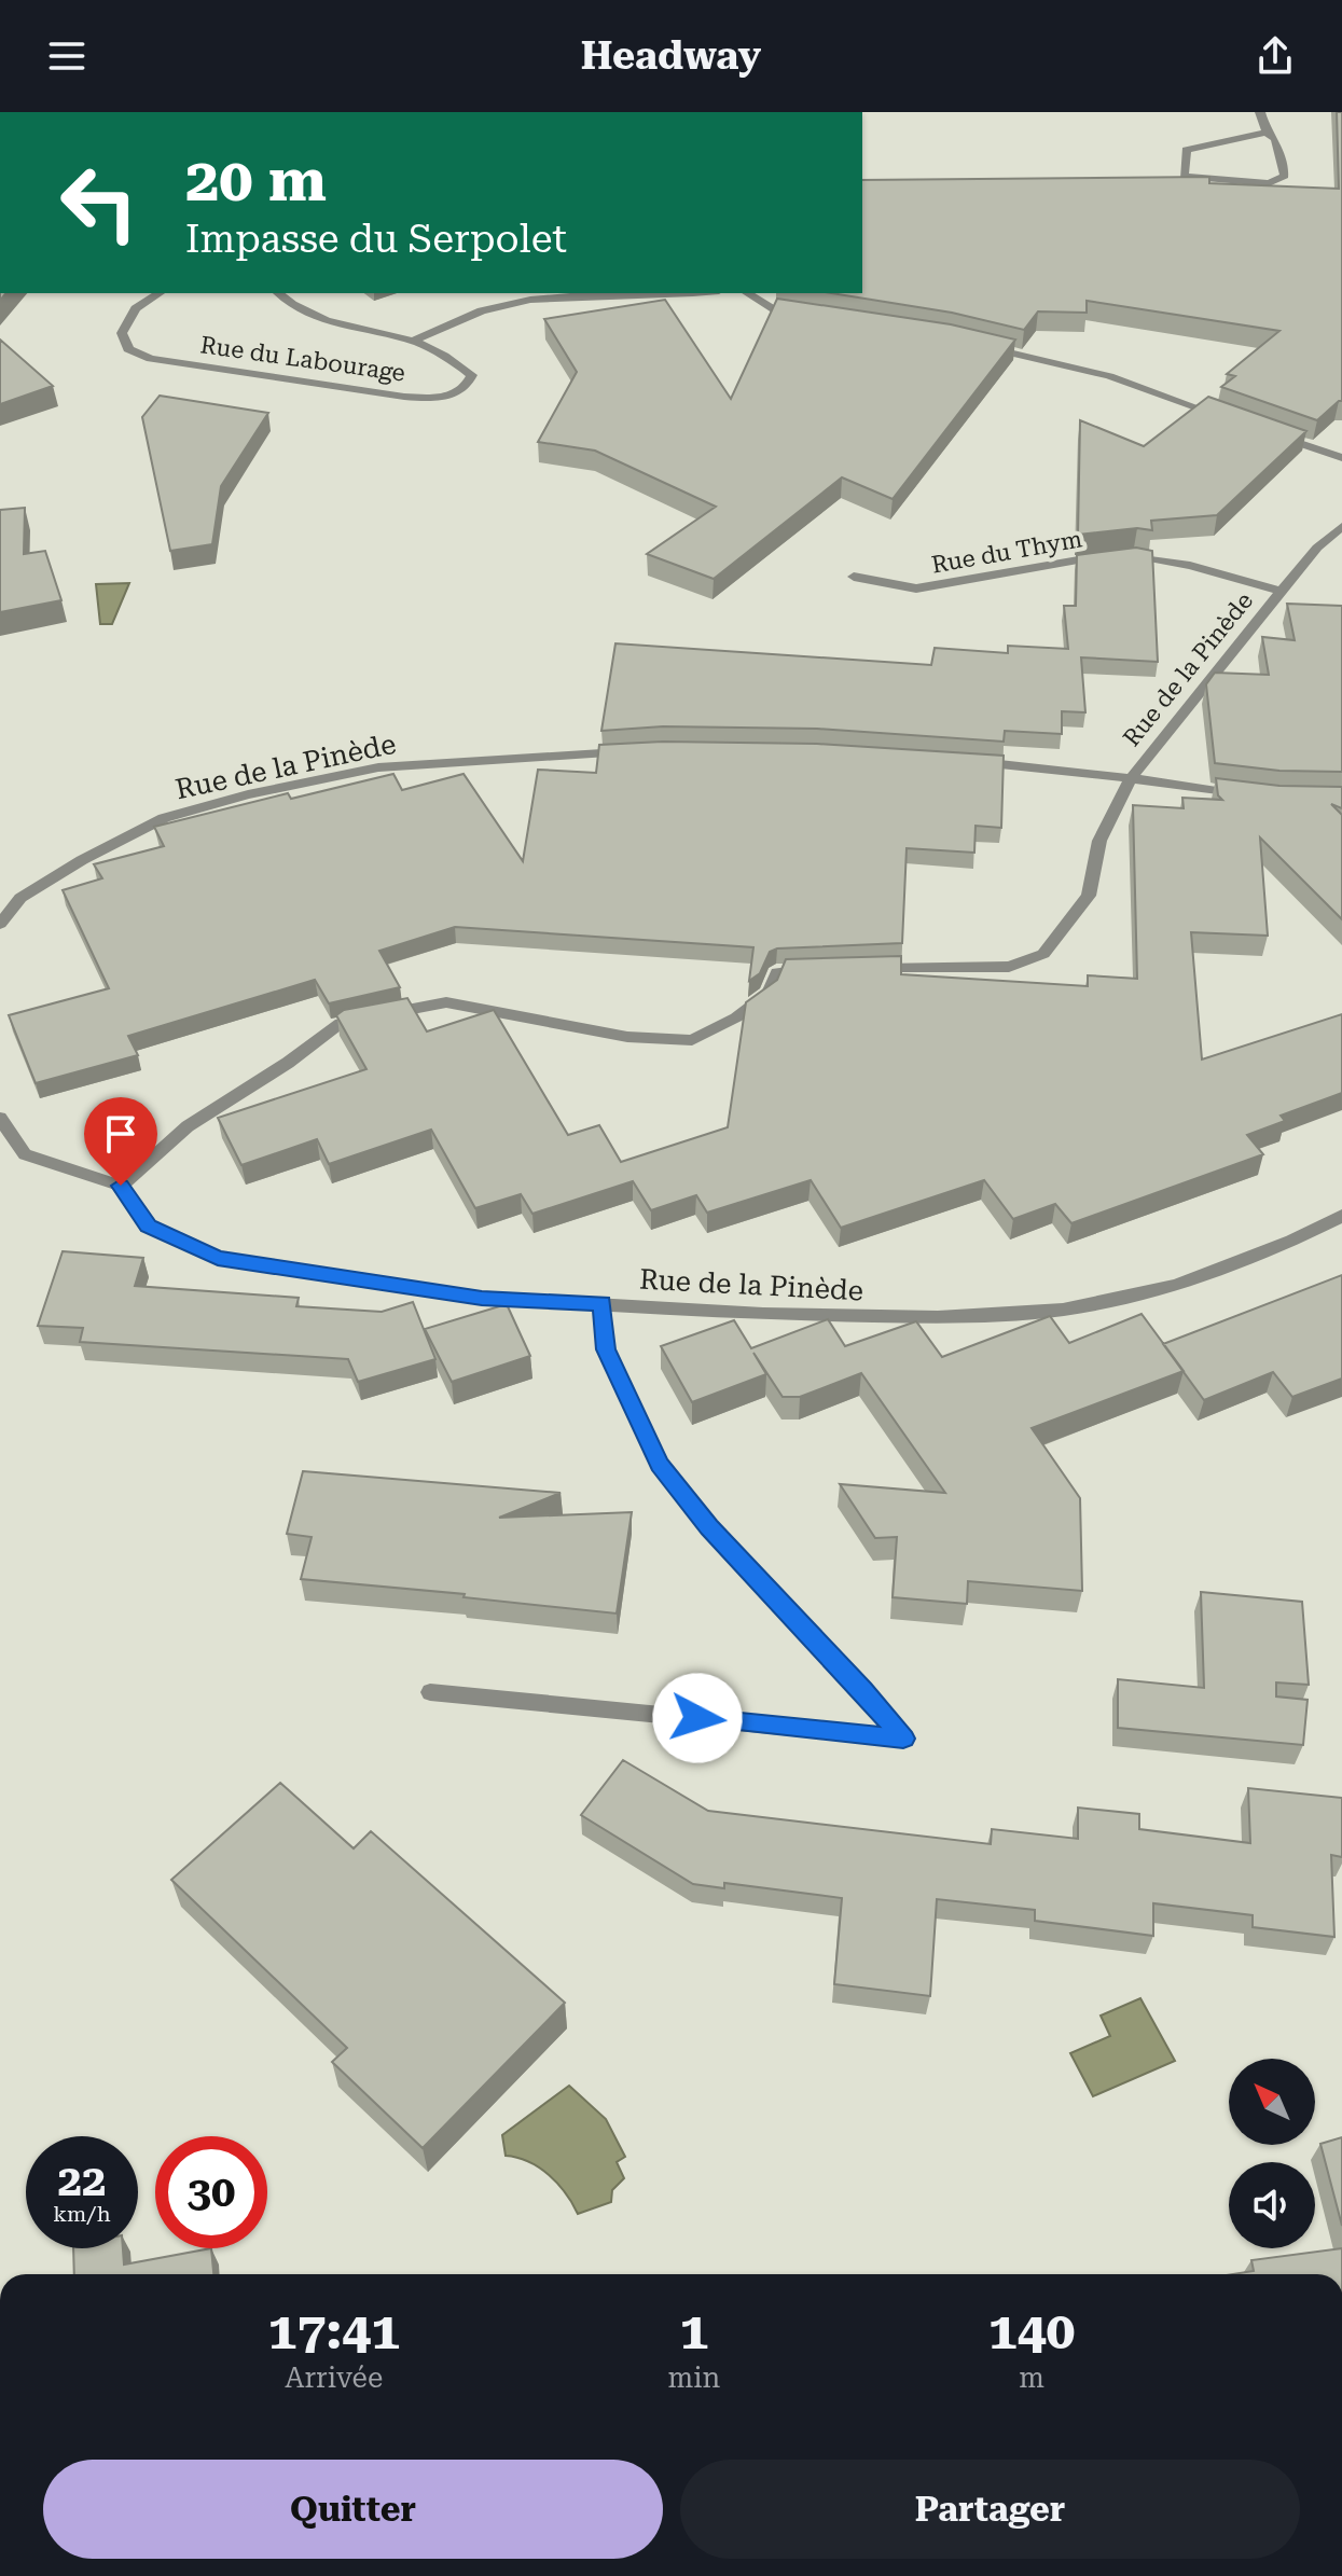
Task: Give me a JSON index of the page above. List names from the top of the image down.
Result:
{
  "streets": {
    "street": ["Rue du Labourage", "Rue du Thym", "Rue de la Pinède"]
  },
  "crossings": [
    ["Rue du Thym", "Rue de la Pinède"]
  ],
  "north": "top left",
  "page": {
    "header": "Headway",
    "turn": ["20 m", "Impasse du Serpolet"],
    "speed": "22 km/h",
    "limit": "30",
    "eta": [
      "17:41",
      "Arrivée",
      "1",
      "min",
      "140",
      "m"
    ],
    "buttons": ["Quitter", "Partager"]
  }
}
